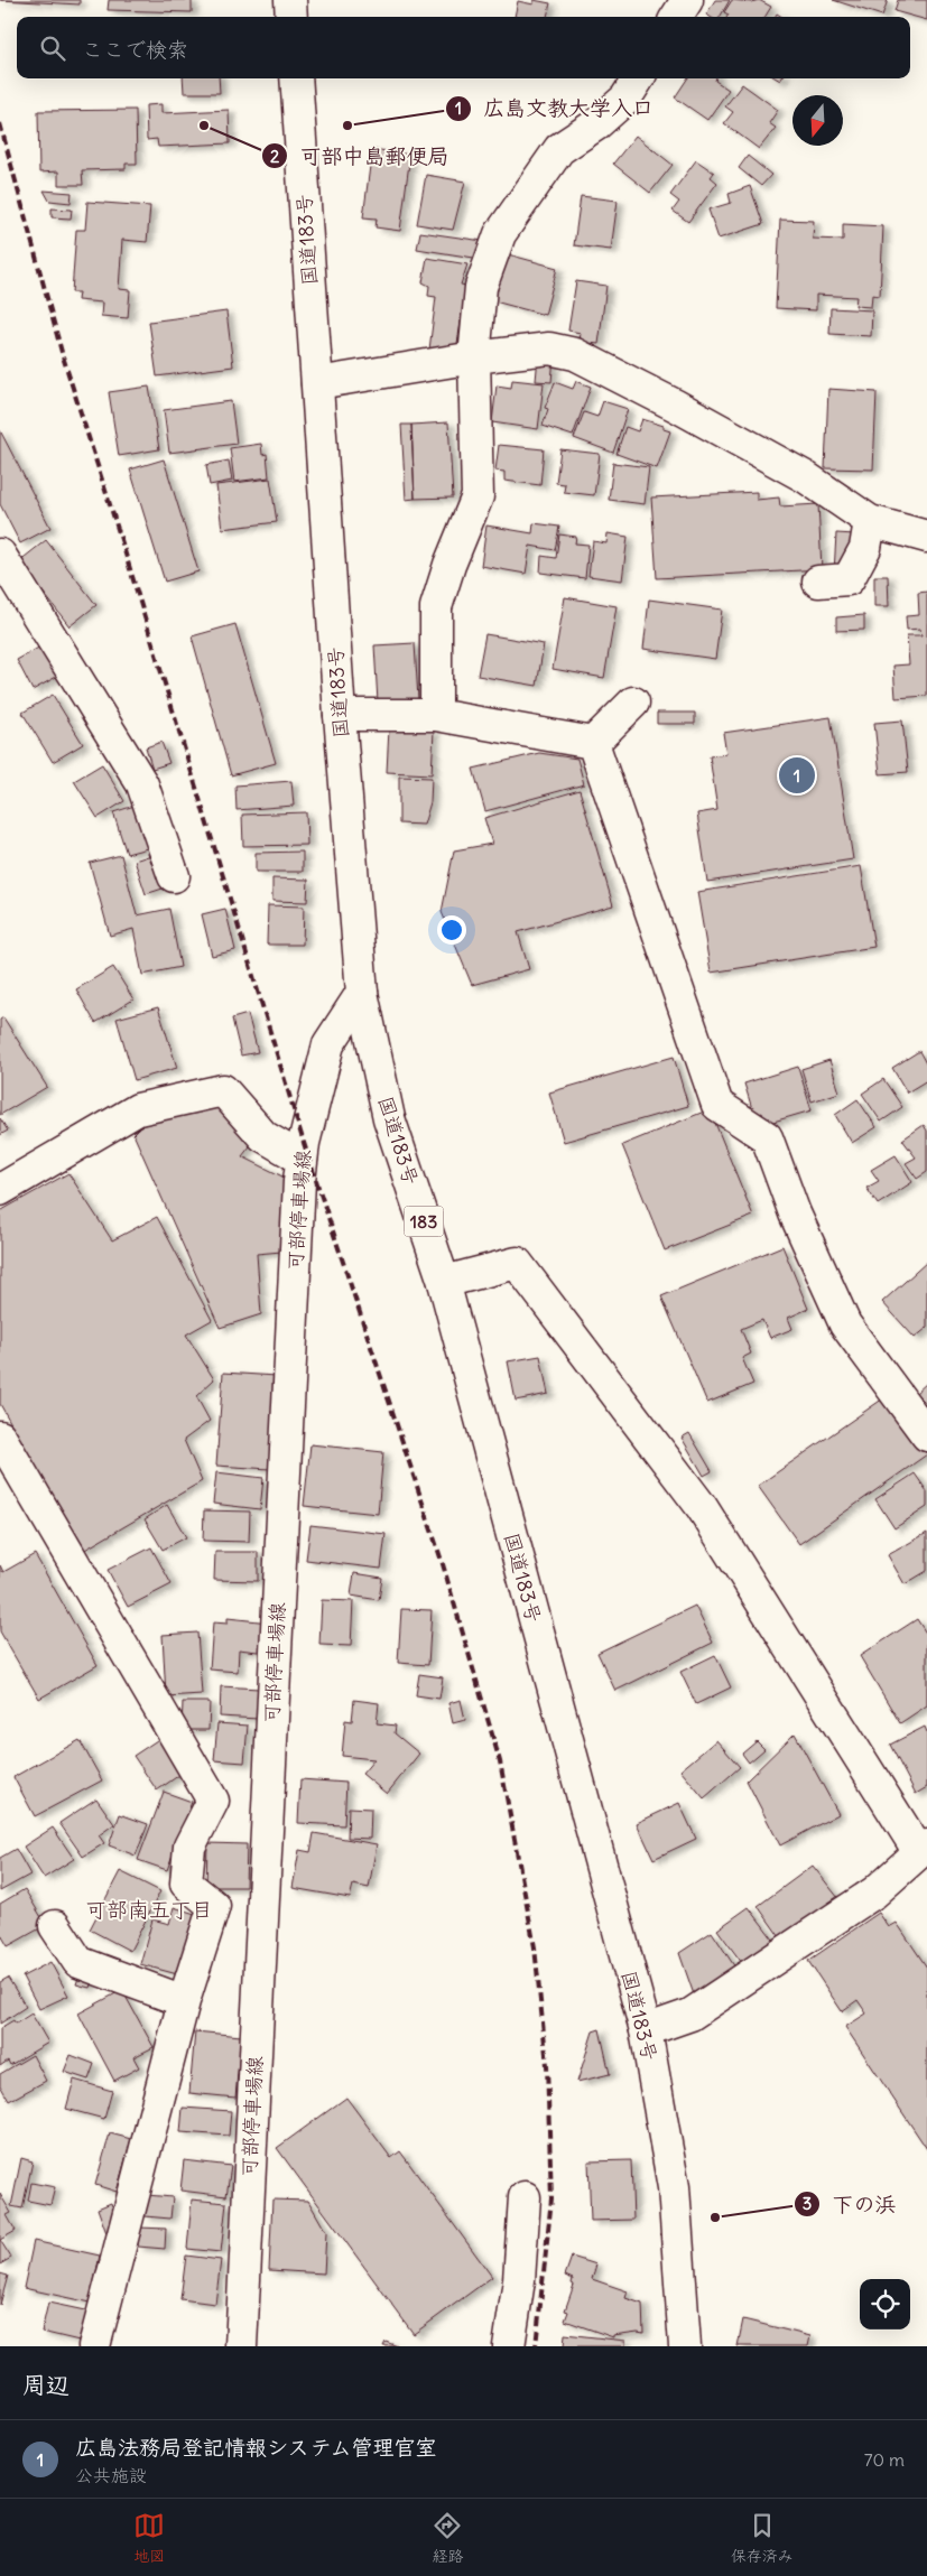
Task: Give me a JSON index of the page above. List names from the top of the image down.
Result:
{
  "streets": {
    "main road": ["国道183号", "可部停車場線", "183"]
  },
  "crossings": [
    ["国道183号", "可部停車場線"]
  ],
  "districts": ["可部南五丁目"],
  "places": ["可部中島郵便局", "広島文教大学入口", "下の浜"],
  "north": "bottom",
  "page": {
    "search": "ここで検索",
    "pins": "1",
    "heading": "周辺",
    "list": [
      {
        "mark": "1",
        "name": "広島法務局登記情報システム管理官室",
        "note": "公共施設",
        "value": "70 m"
      }
    ],
    "nav": ["地図", "経路", "保存済み"]
  }
}
